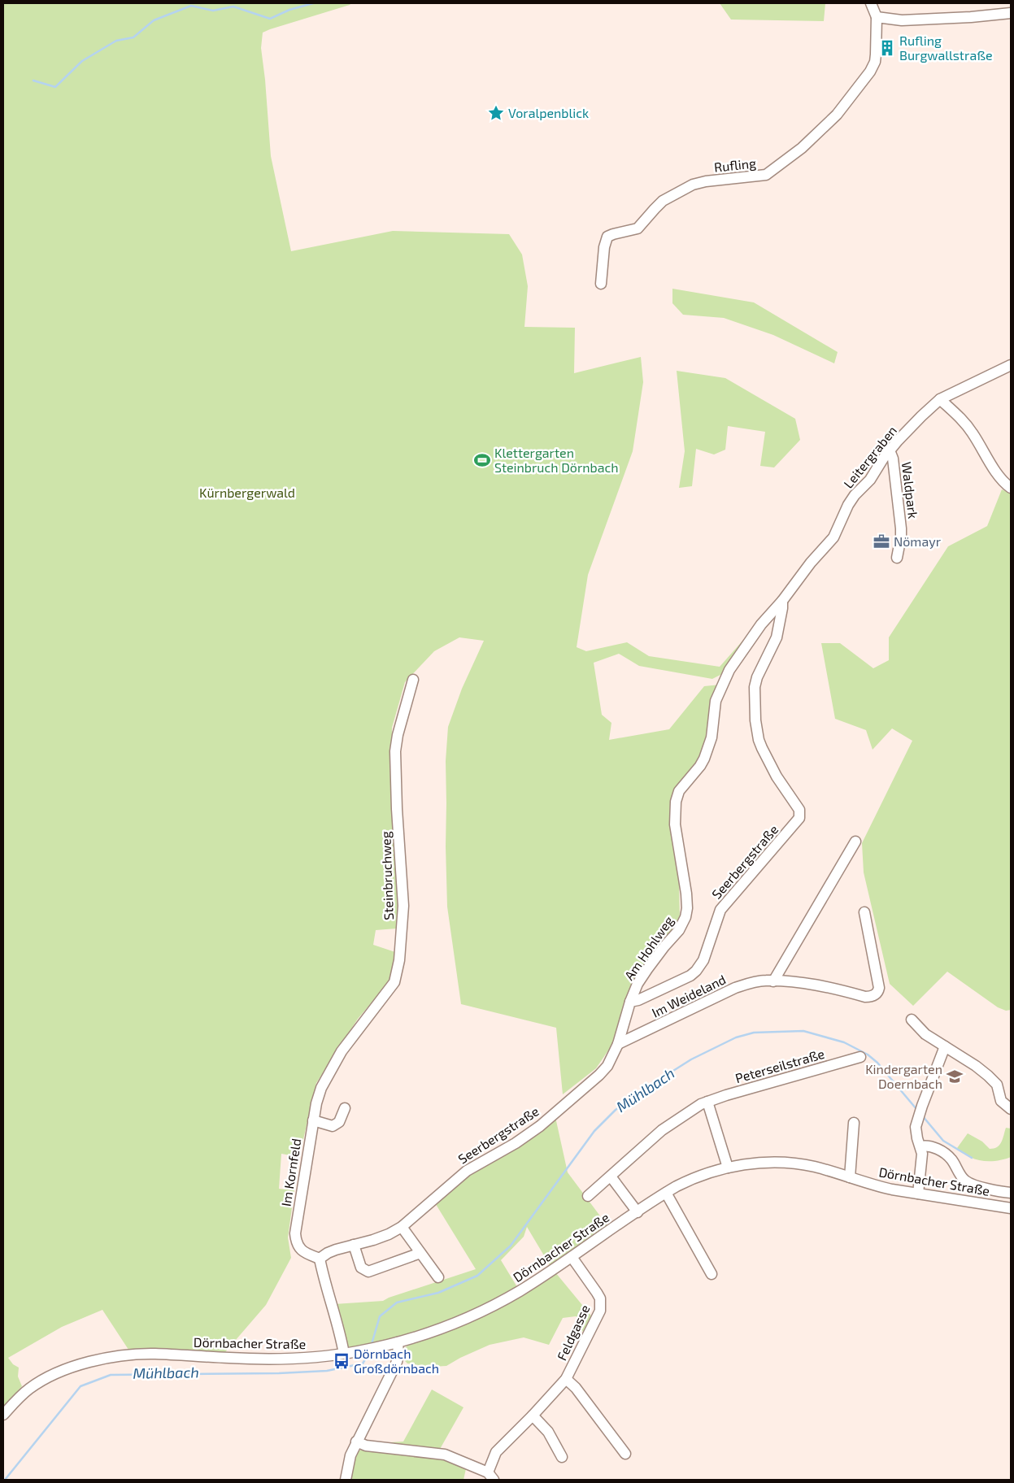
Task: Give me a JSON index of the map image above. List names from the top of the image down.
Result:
{
  "streets": {
    "street": [
      "Rufling",
      "Leitergraben",
      "Waldpark",
      "Seerbergstraße",
      "Steinbruchweg",
      "Am Hohlweg",
      "Im Weideland",
      "Peterseilstraße",
      "Im Kornfeld",
      "Dörnbacher Straße",
      "Feldgasse"
    ]
  },
  "crossings": [
    ["Leitergraben", "Waldpark"],
    ["Leitergraben", "Seerbergstraße"],
    ["Leitergraben", "Am Hohlweg"],
    ["Seerbergstraße", "Am Hohlweg"],
    ["Seerbergstraße", "Im Weideland"],
    ["Seerbergstraße", "Im Kornfeld"],
    ["Steinbruchweg", "Im Kornfeld"],
    ["Dörnbacher Straße", "Feldgasse"]
  ],
  "water": ["Mühlbach"],
  "parks": ["Kürnbergerwald"],
  "places": {
    "building": ["Rufling Burgwallstraße"],
    "place": ["Voralpenblick"],
    "sports": ["Klettergarten Steinbruch Dörnbach"],
    "office": ["Nömayr"],
    "school or university": ["Kindergarten Doernbach"],
    "bus stop": ["Dörnbach Großdörnbach"]
  }
}
